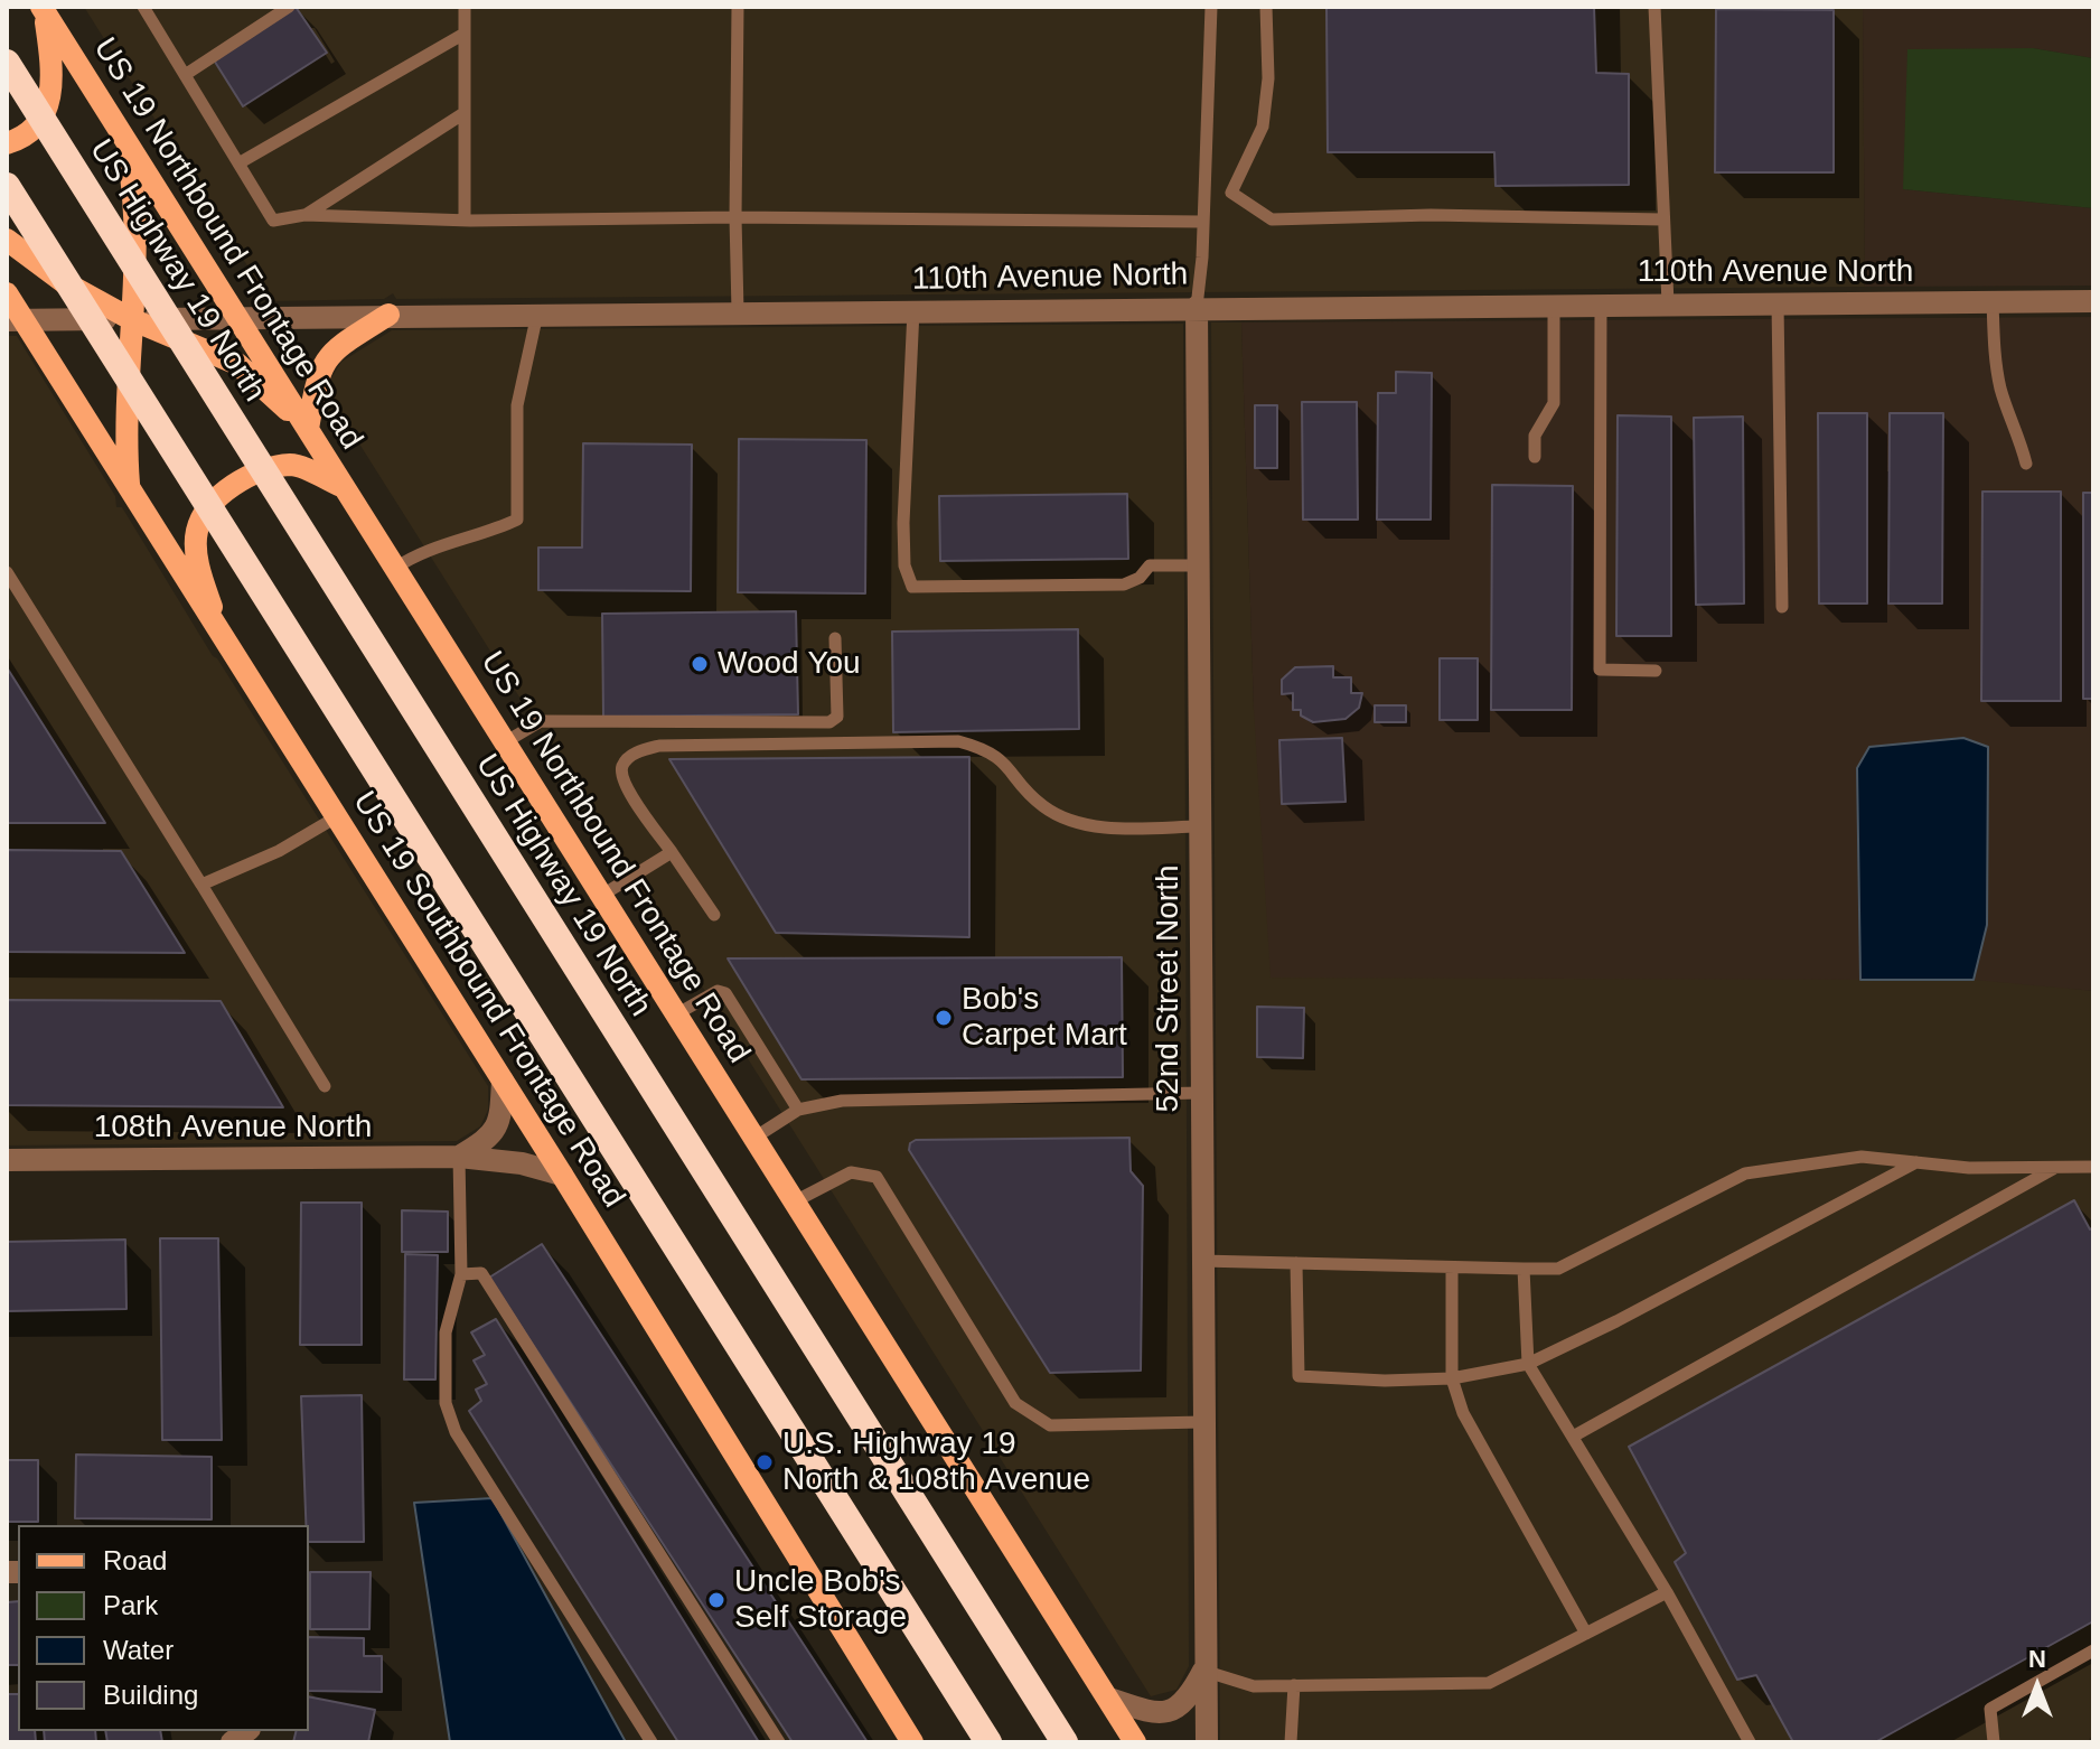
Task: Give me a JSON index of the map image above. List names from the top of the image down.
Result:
{
  "streets": {
    "highway": ["US Highway 19 North"],
    "main road": ["US 19 Northbound Frontage Road", "US 19 Southbound Frontage Road"],
    "street": ["110th Avenue North", "52nd Street North", "108th Avenue North"]
  },
  "crossings": [
    ["US 19 Northbound Frontage Road", "110th Avenue North"],
    ["110th Avenue North", "52nd Street North"],
    ["110th Avenue North", "US 19 Southbound Frontage Road"],
    ["US 19 Southbound Frontage Road", "108th Avenue North"]
  ],
  "places": [
    "Wood You",
    "Bob's Carpet Mart",
    "U.S. Highway 19 North & 108th Avenue",
    "Uncle Bob's Self Storage"
  ],
  "legend": [
    "Road",
    "Park",
    "Water",
    "Building"
  ],
  "north": "top"
}
